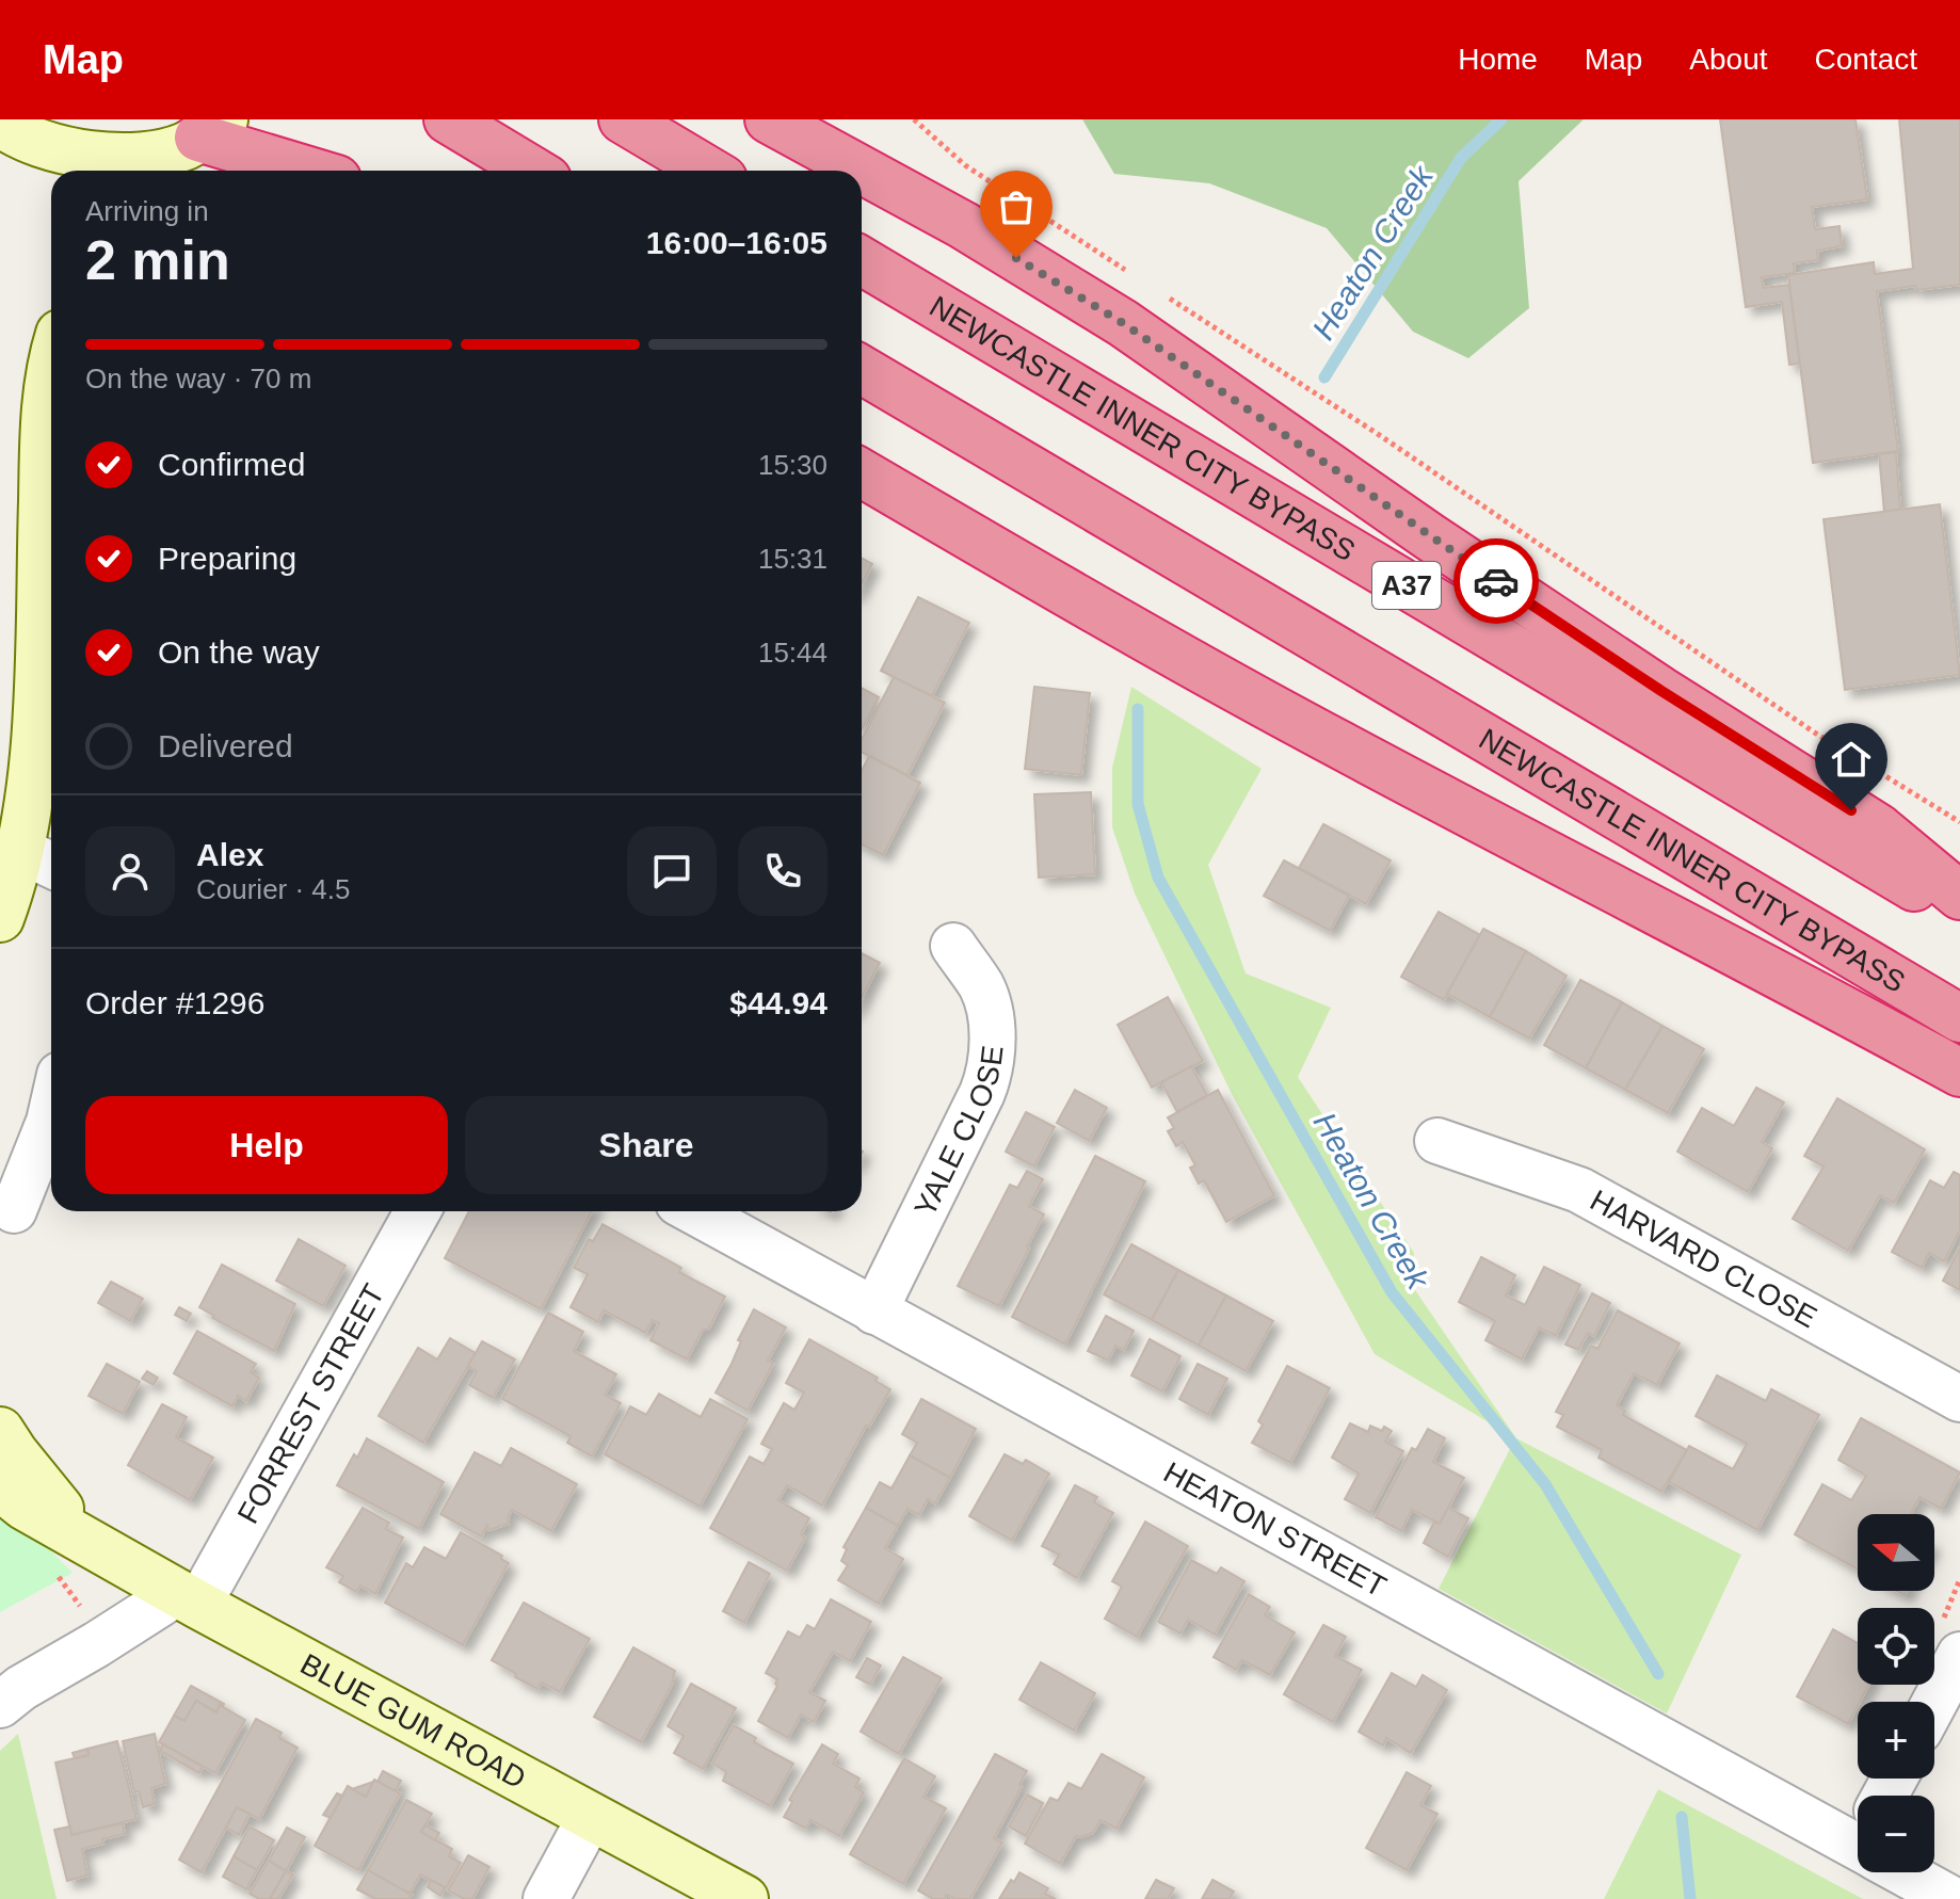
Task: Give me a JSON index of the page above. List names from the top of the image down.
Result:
{
  "streets": {
    "highway": ["NEWCASTLE INNER CITY BYPASS", "A37"],
    "main road": ["BLUE GUM ROAD"],
    "street": [
      "YALE CLOSE",
      "HARVARD CLOSE",
      "FORREST STREET",
      "HEATON STREET"
    ]
  },
  "crossings": [
    ["YALE CLOSE", "HEATON STREET"],
    ["FORREST STREET", "BLUE GUM ROAD"]
  ],
  "water": ["Heaton Creek"],
  "north": "left",
  "page": {
    "header": "Map",
    "nav": [
      "Home",
      "Map",
      "About",
      "Contact"
    ],
    "heading": ["2 min", "Arriving in", "16:00–16:05"],
    "panel": [
      "Alex",
      "Courier · 4.5",
      "Order #1296",
      "$44.94"
    ],
    "bar": "On the way · 70 m",
    "list": [
      ["Confirmed", "15:30"],
      ["Preparing", "15:31"],
      ["On the way", "15:44"],
      "Delivered"
    ],
    "buttons": ["Help", "Share"],
    "map_buttons": ["+", "−"]
  }
}
